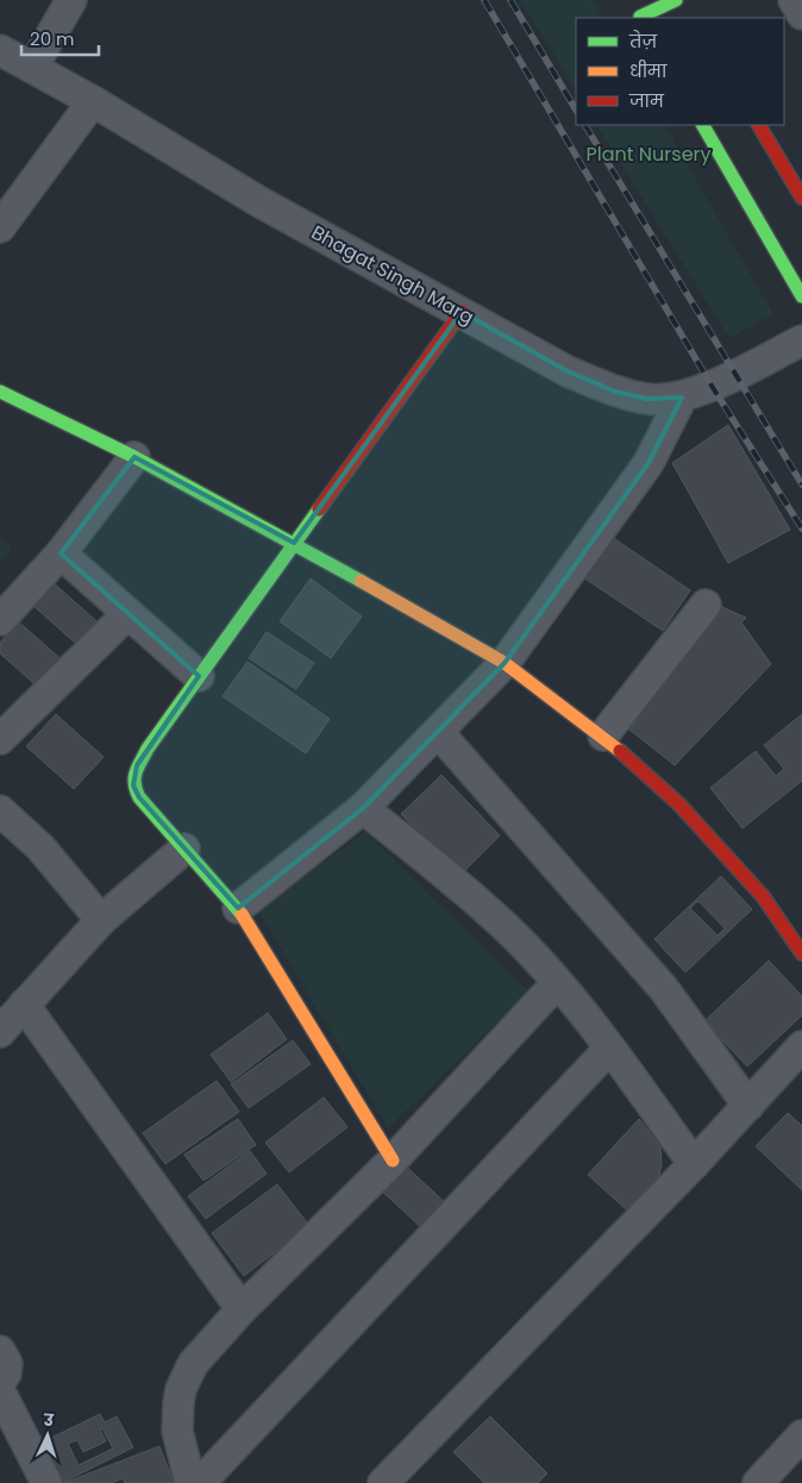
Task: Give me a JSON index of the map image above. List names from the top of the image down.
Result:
{
  "streets": {
    "street": ["Bhagat Singh Marg"]
  },
  "parks": ["Plant Nursery"],
  "legend": ["तेज़", "धीमा", "जाम"],
  "scale_bar": "20 m",
  "north": "top"
}
